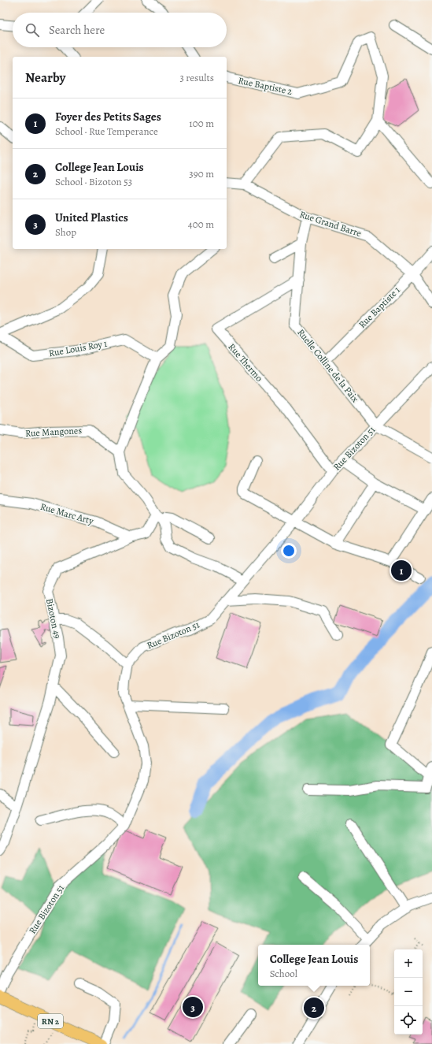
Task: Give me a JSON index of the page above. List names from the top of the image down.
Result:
{
  "streets": {
    "main road": ["RN 2"],
    "street": [
      "Rue Baptiste 2",
      "Rue Grand Barre",
      "Rue Baptiste 1",
      "Rue Louis Roy 1",
      "Rue Thermo",
      "Ruelle Colline de la Paix",
      "Rue Mangones",
      "Rue Bizoton 51",
      "Rue Marc Arty",
      "Bizoton 49"
    ]
  },
  "crossings": [
    ["Rue Baptiste 2", "Rue Grand Barre"],
    ["Rue Grand Barre", "Rue Baptiste 1"],
    ["Rue Grand Barre", "Ruelle Colline de la Paix"],
    ["Rue Baptiste 1", "Ruelle Colline de la Paix"],
    ["Rue Thermo", "Ruelle Colline de la Paix"],
    ["Rue Thermo", "Rue Bizoton 51"],
    ["Ruelle Colline de la Paix", "Rue Bizoton 51"],
    ["Rue Marc Arty", "Bizoton 49"]
  ],
  "page": {
    "search": "Search here",
    "heading": ["Nearby", "3 results"],
    "list": [
      {
        "mark": "1",
        "name": "Foyer des Petits Sages",
        "note": "School · Rue Temperance",
        "value": "100 m"
      },
      {
        "mark": "2",
        "name": "College Jean Louis",
        "note": "School · Bizoton 53",
        "value": "390 m"
      },
      {
        "mark": "3",
        "name": "United Plastics",
        "note": "Shop",
        "value": "400 m"
      }
    ],
    "pins": ["1", "3", "2"],
    "popup": ["College Jean Louis", "School"],
    "map_buttons": ["+", "−"]
  }
}
